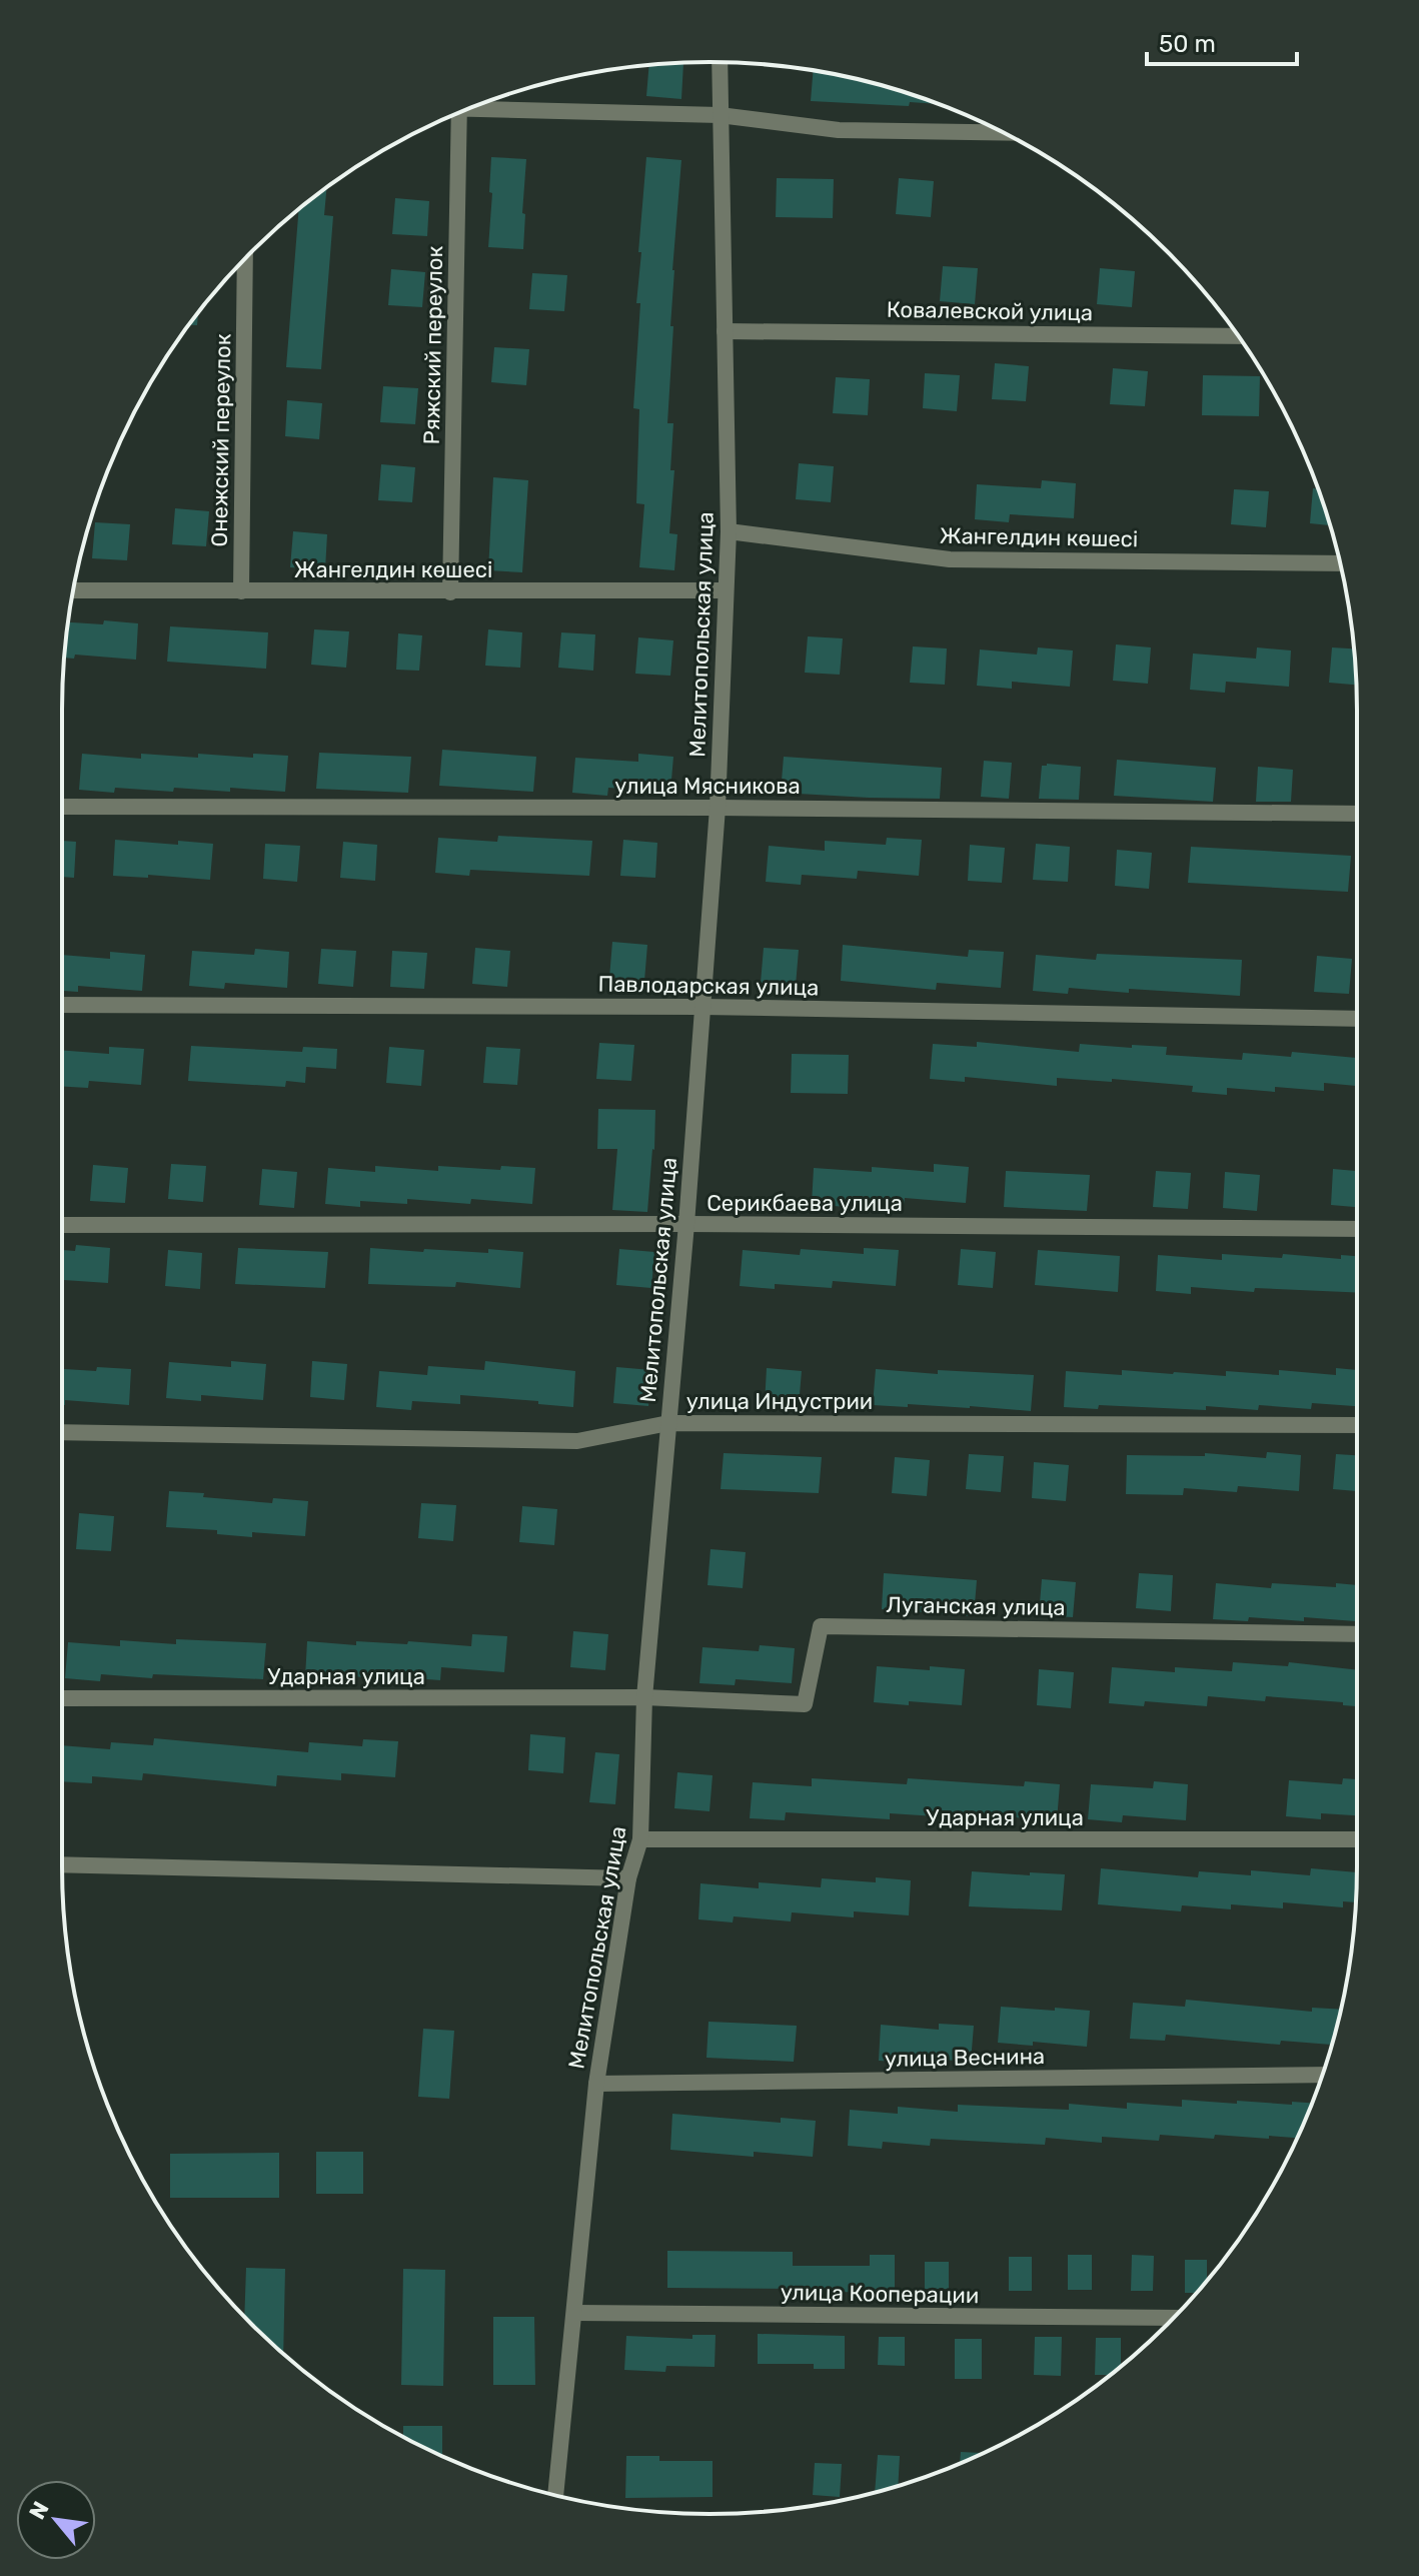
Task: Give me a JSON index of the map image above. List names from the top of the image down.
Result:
{
  "streets": {
    "street": [
      "Ковалевской улица",
      "Ряжский переулок",
      "Онежский переулок",
      "Жангелдин көшесі",
      "Мелитопольская улица",
      "улица Мясникова",
      "Павлодарская улица",
      "Серикбаева улица",
      "улица Индустрии",
      "Луганская улица",
      "Ударная улица",
      "улица Веснина",
      "улица Кооперации"
    ]
  },
  "crossings": [
    ["Ковалевской улица", "Мелитопольская улица"],
    ["Ряжский переулок", "Жангелдин көшесі"],
    ["Онежский переулок", "Жангелдин көшесі"],
    ["Жангелдин көшесі", "Мелитопольская улица"],
    ["Мелитопольская улица", "улица Мясникова"],
    ["Мелитопольская улица", "Павлодарская улица"],
    ["Мелитопольская улица", "Серикбаева улица"],
    ["Мелитопольская улица", "улица Индустрии"],
    ["Мелитопольская улица", "Луганская улица"],
    ["Мелитопольская улица", "Ударная улица"],
    ["Мелитопольская улица", "улица Веснина"],
    ["Мелитопольская улица", "улица Кооперации"],
    ["Луганская улица", "Ударная улица"]
  ],
  "scale_bar": "50 m",
  "north": "top left"
}
